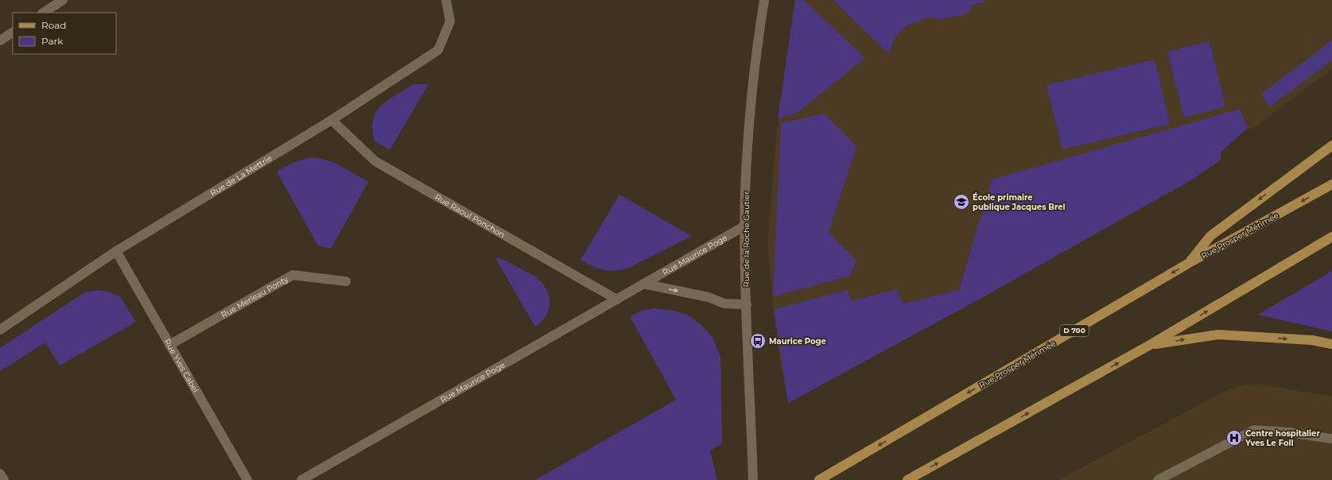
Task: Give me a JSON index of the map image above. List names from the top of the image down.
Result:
{
  "streets": {
    "main road": ["Rue Prosper Mérimée", "D 700"],
    "street": [
      "Rue de La Mettrie",
      "Rue Raoul Ponchon",
      "Rue de la Roche Gautier",
      "Rue Maurice Poge",
      "Rue Merleau Ponty",
      "Rue Yves Cabel"
    ]
  },
  "crossings": [
    ["Rue de La Mettrie", "Rue Raoul Ponchon"],
    ["Rue de La Mettrie", "Rue Yves Cabel"],
    ["Rue Raoul Ponchon", "Rue Maurice Poge"],
    ["Rue de la Roche Gautier", "Rue Maurice Poge"],
    ["Rue Merleau Ponty", "Rue Yves Cabel"]
  ],
  "places": {
    "school or university": ["École primaire publique Jacques Brel"],
    "bus stop": ["Maurice Poge"],
    "hospital": ["Centre hospitalier Yves Le Foll"]
  },
  "legend": ["Road", "Park"]
}
